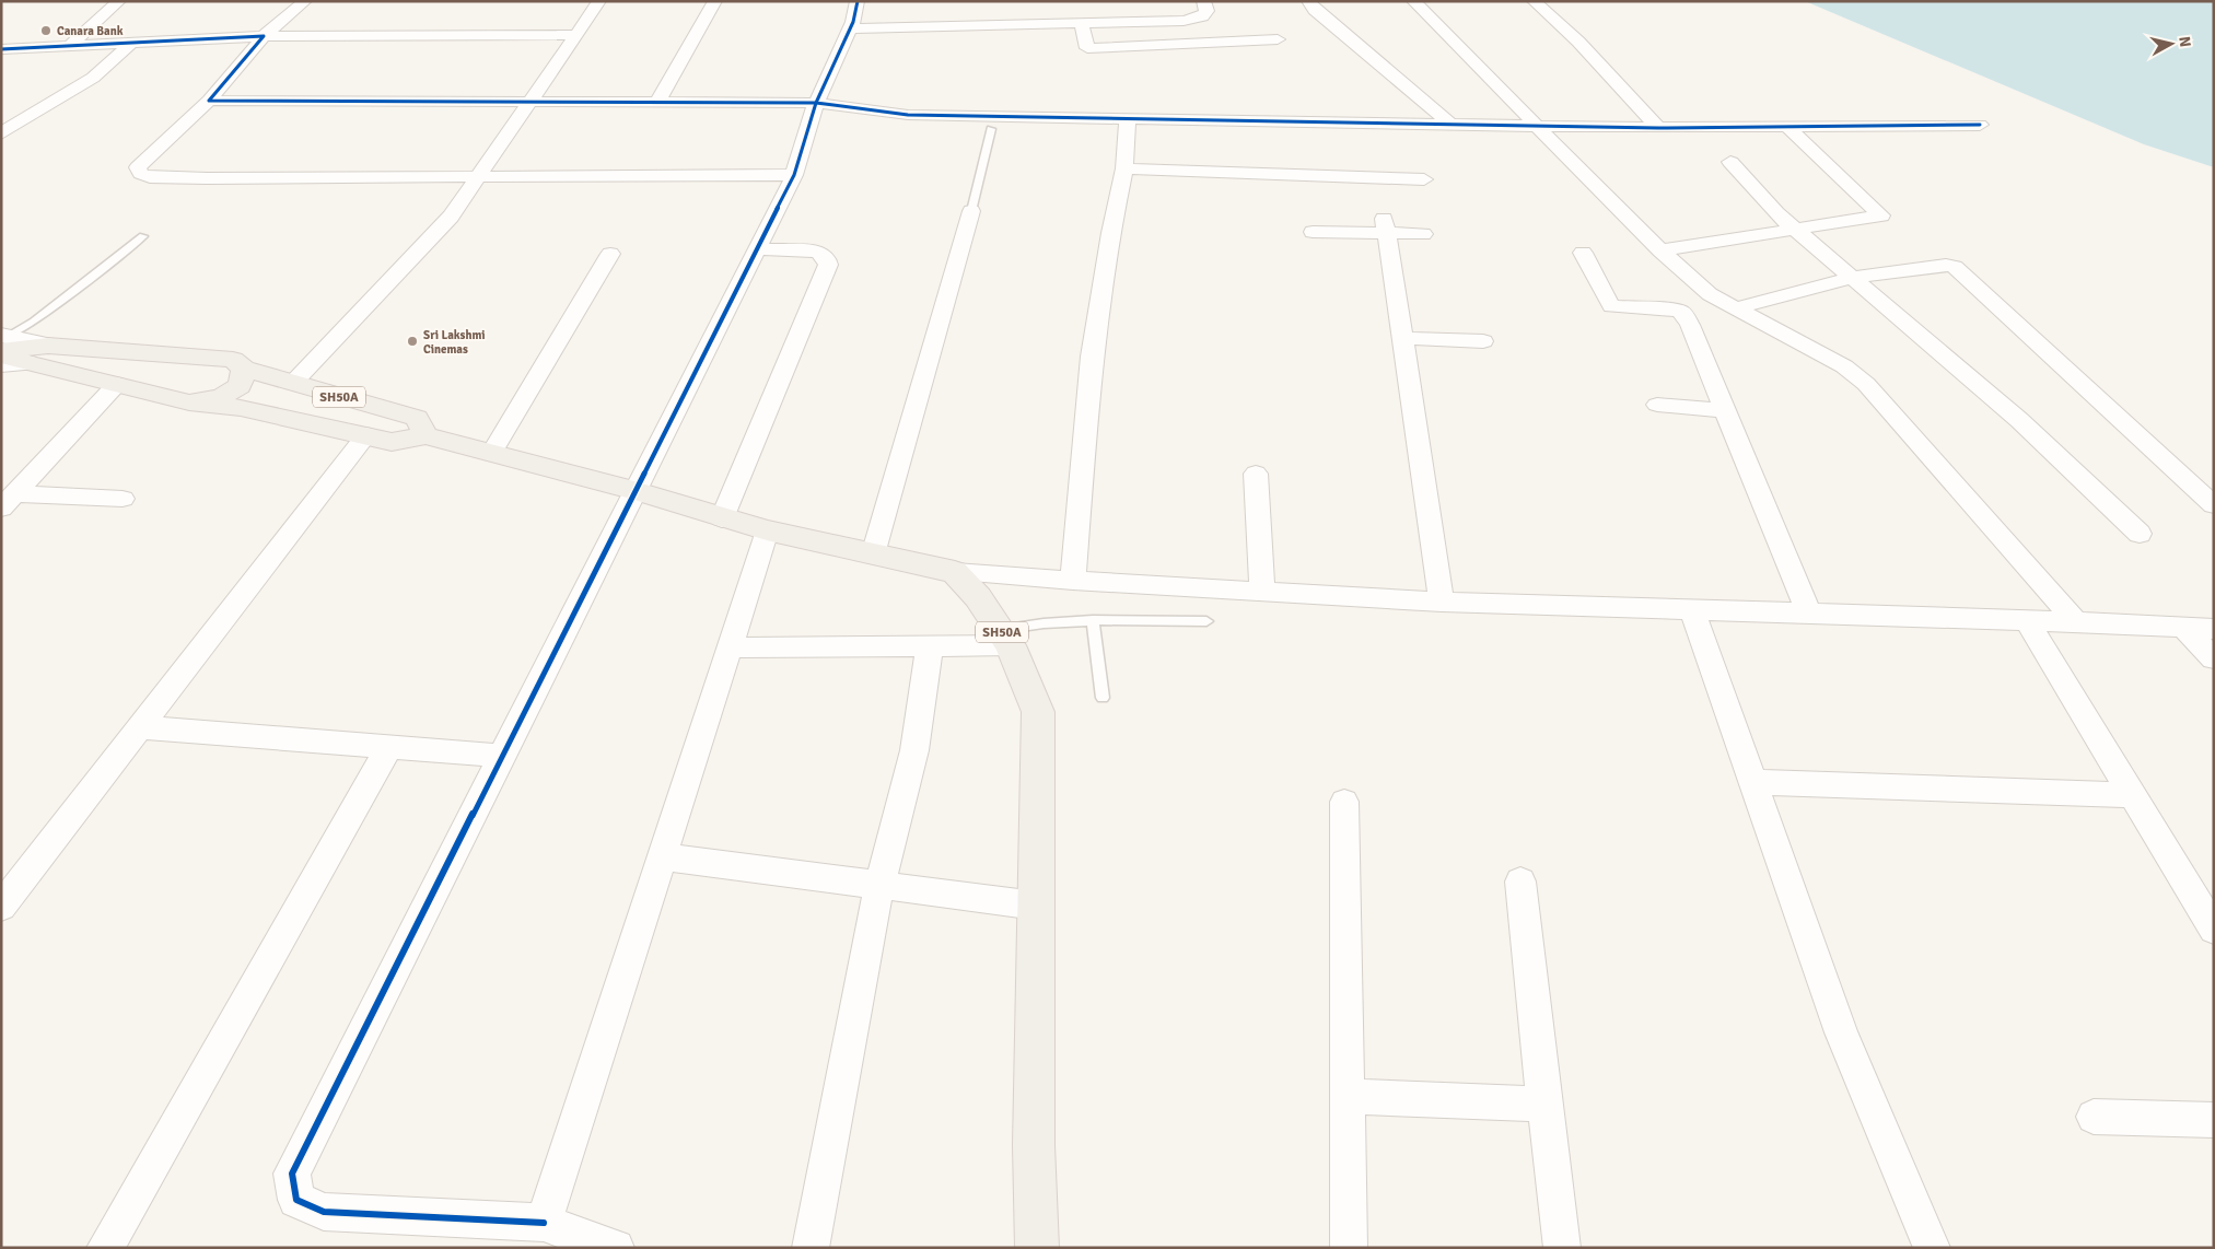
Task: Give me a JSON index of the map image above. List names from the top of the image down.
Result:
{
  "streets": {
    "main road": ["SH50A"]
  },
  "places": ["Canara Bank", "Sri Lakshmi Cinemas"],
  "north": "right"
}
